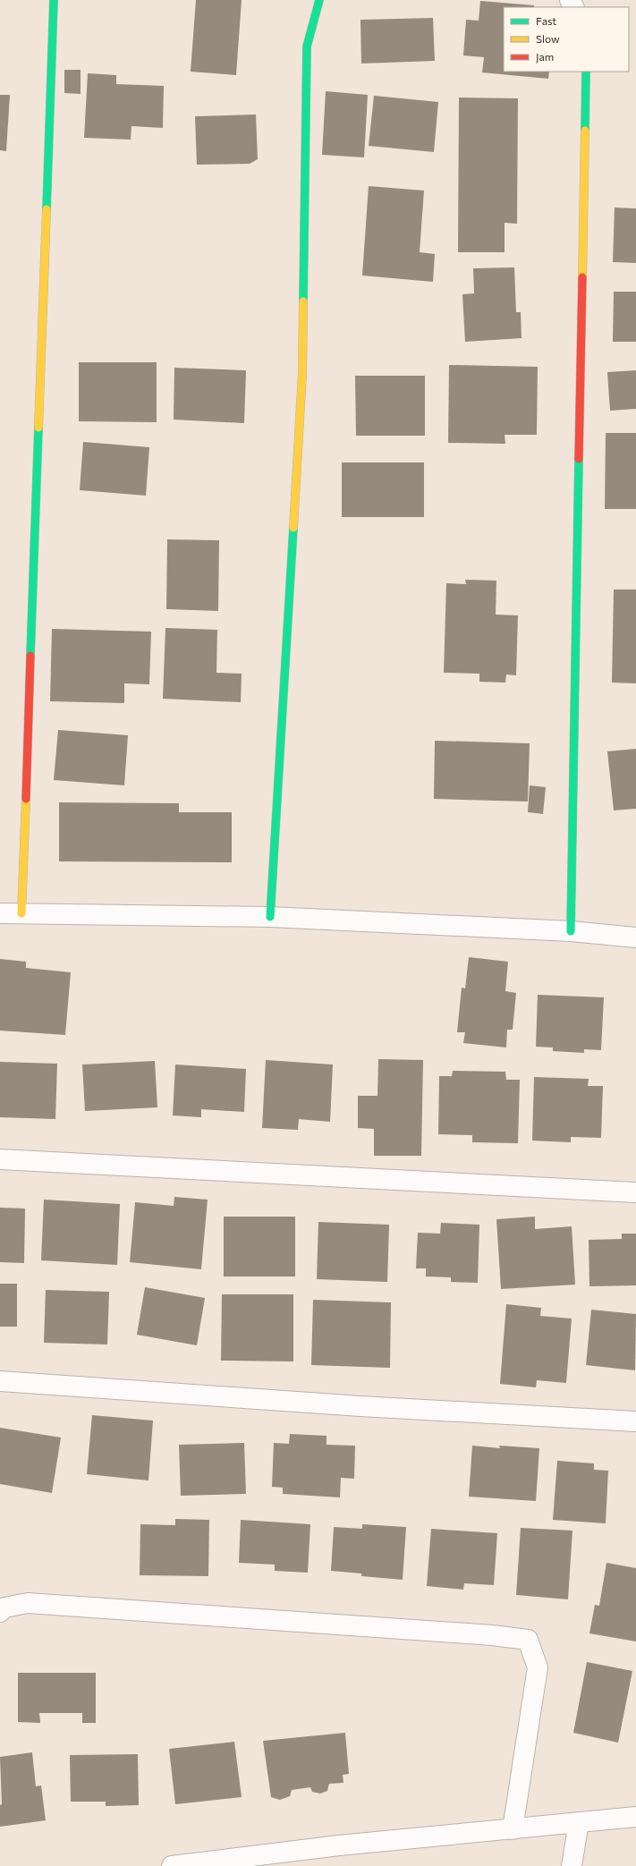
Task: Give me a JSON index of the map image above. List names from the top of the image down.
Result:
{
  "legend": ["Fast", "Slow", "Jam"]
}
